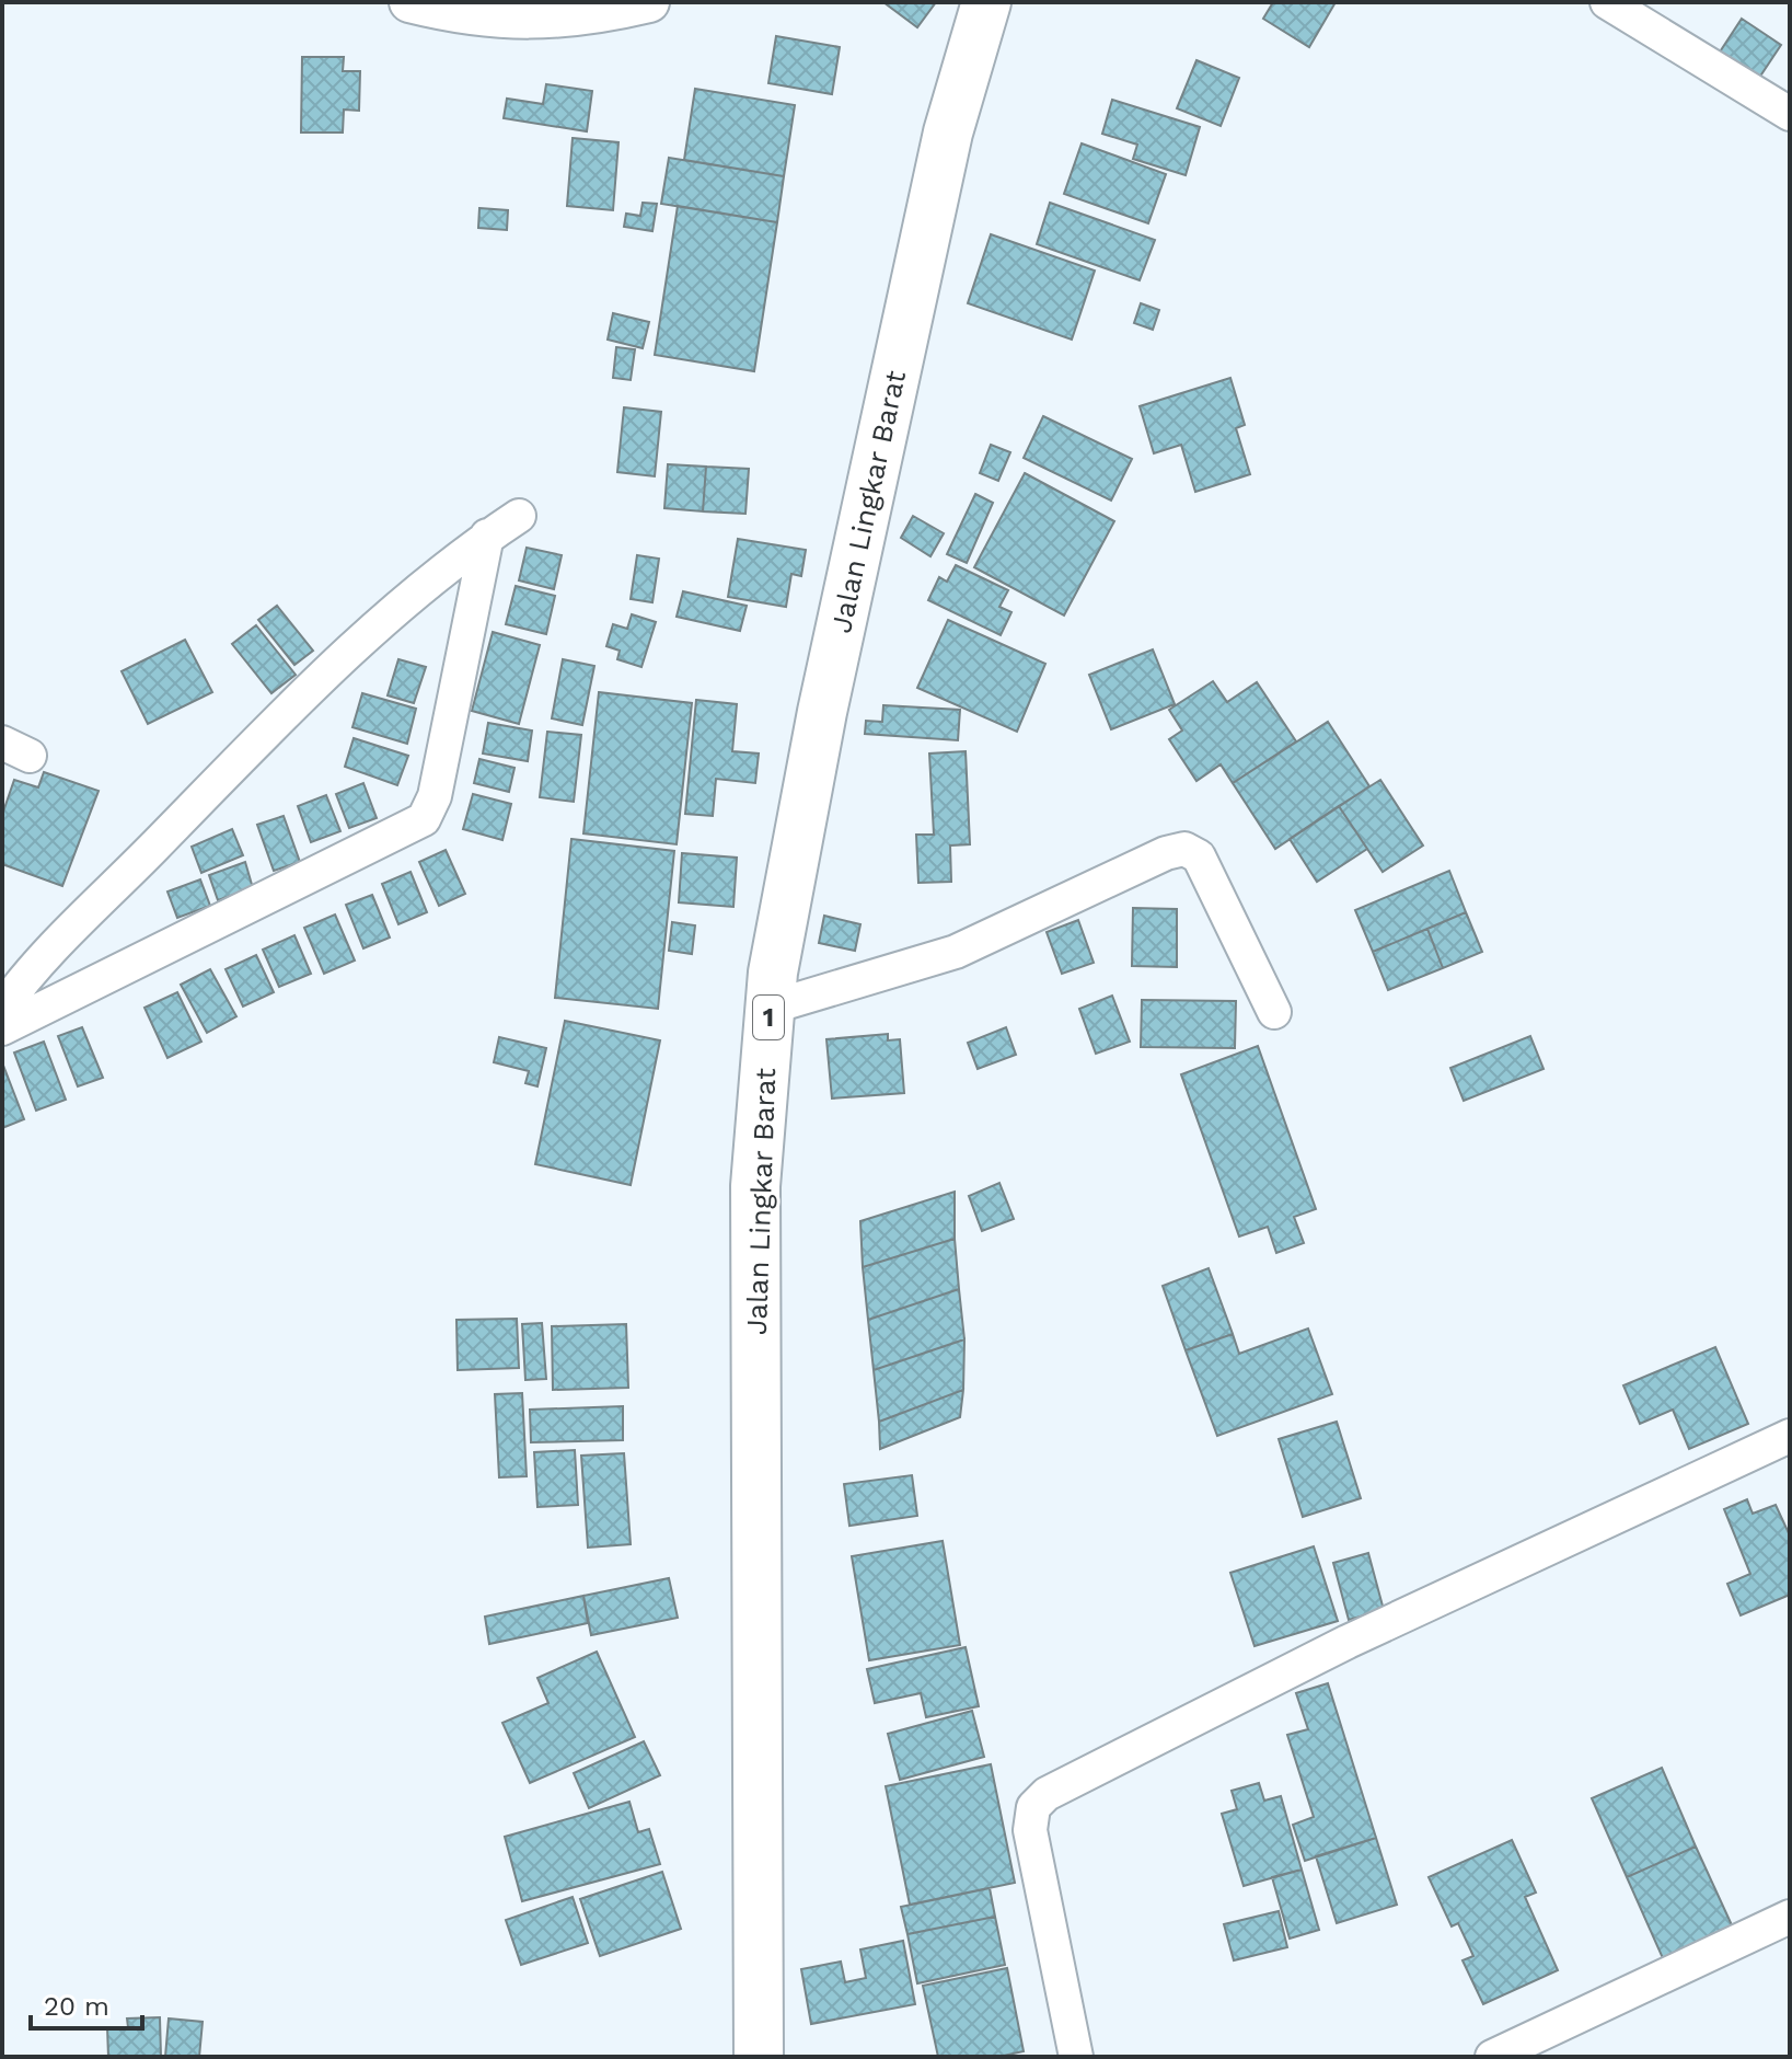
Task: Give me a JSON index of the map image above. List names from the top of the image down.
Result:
{
  "streets": {
    "highway": ["Jalan Lingkar Barat", "1"]
  },
  "scale_bar": "20 m"
}
